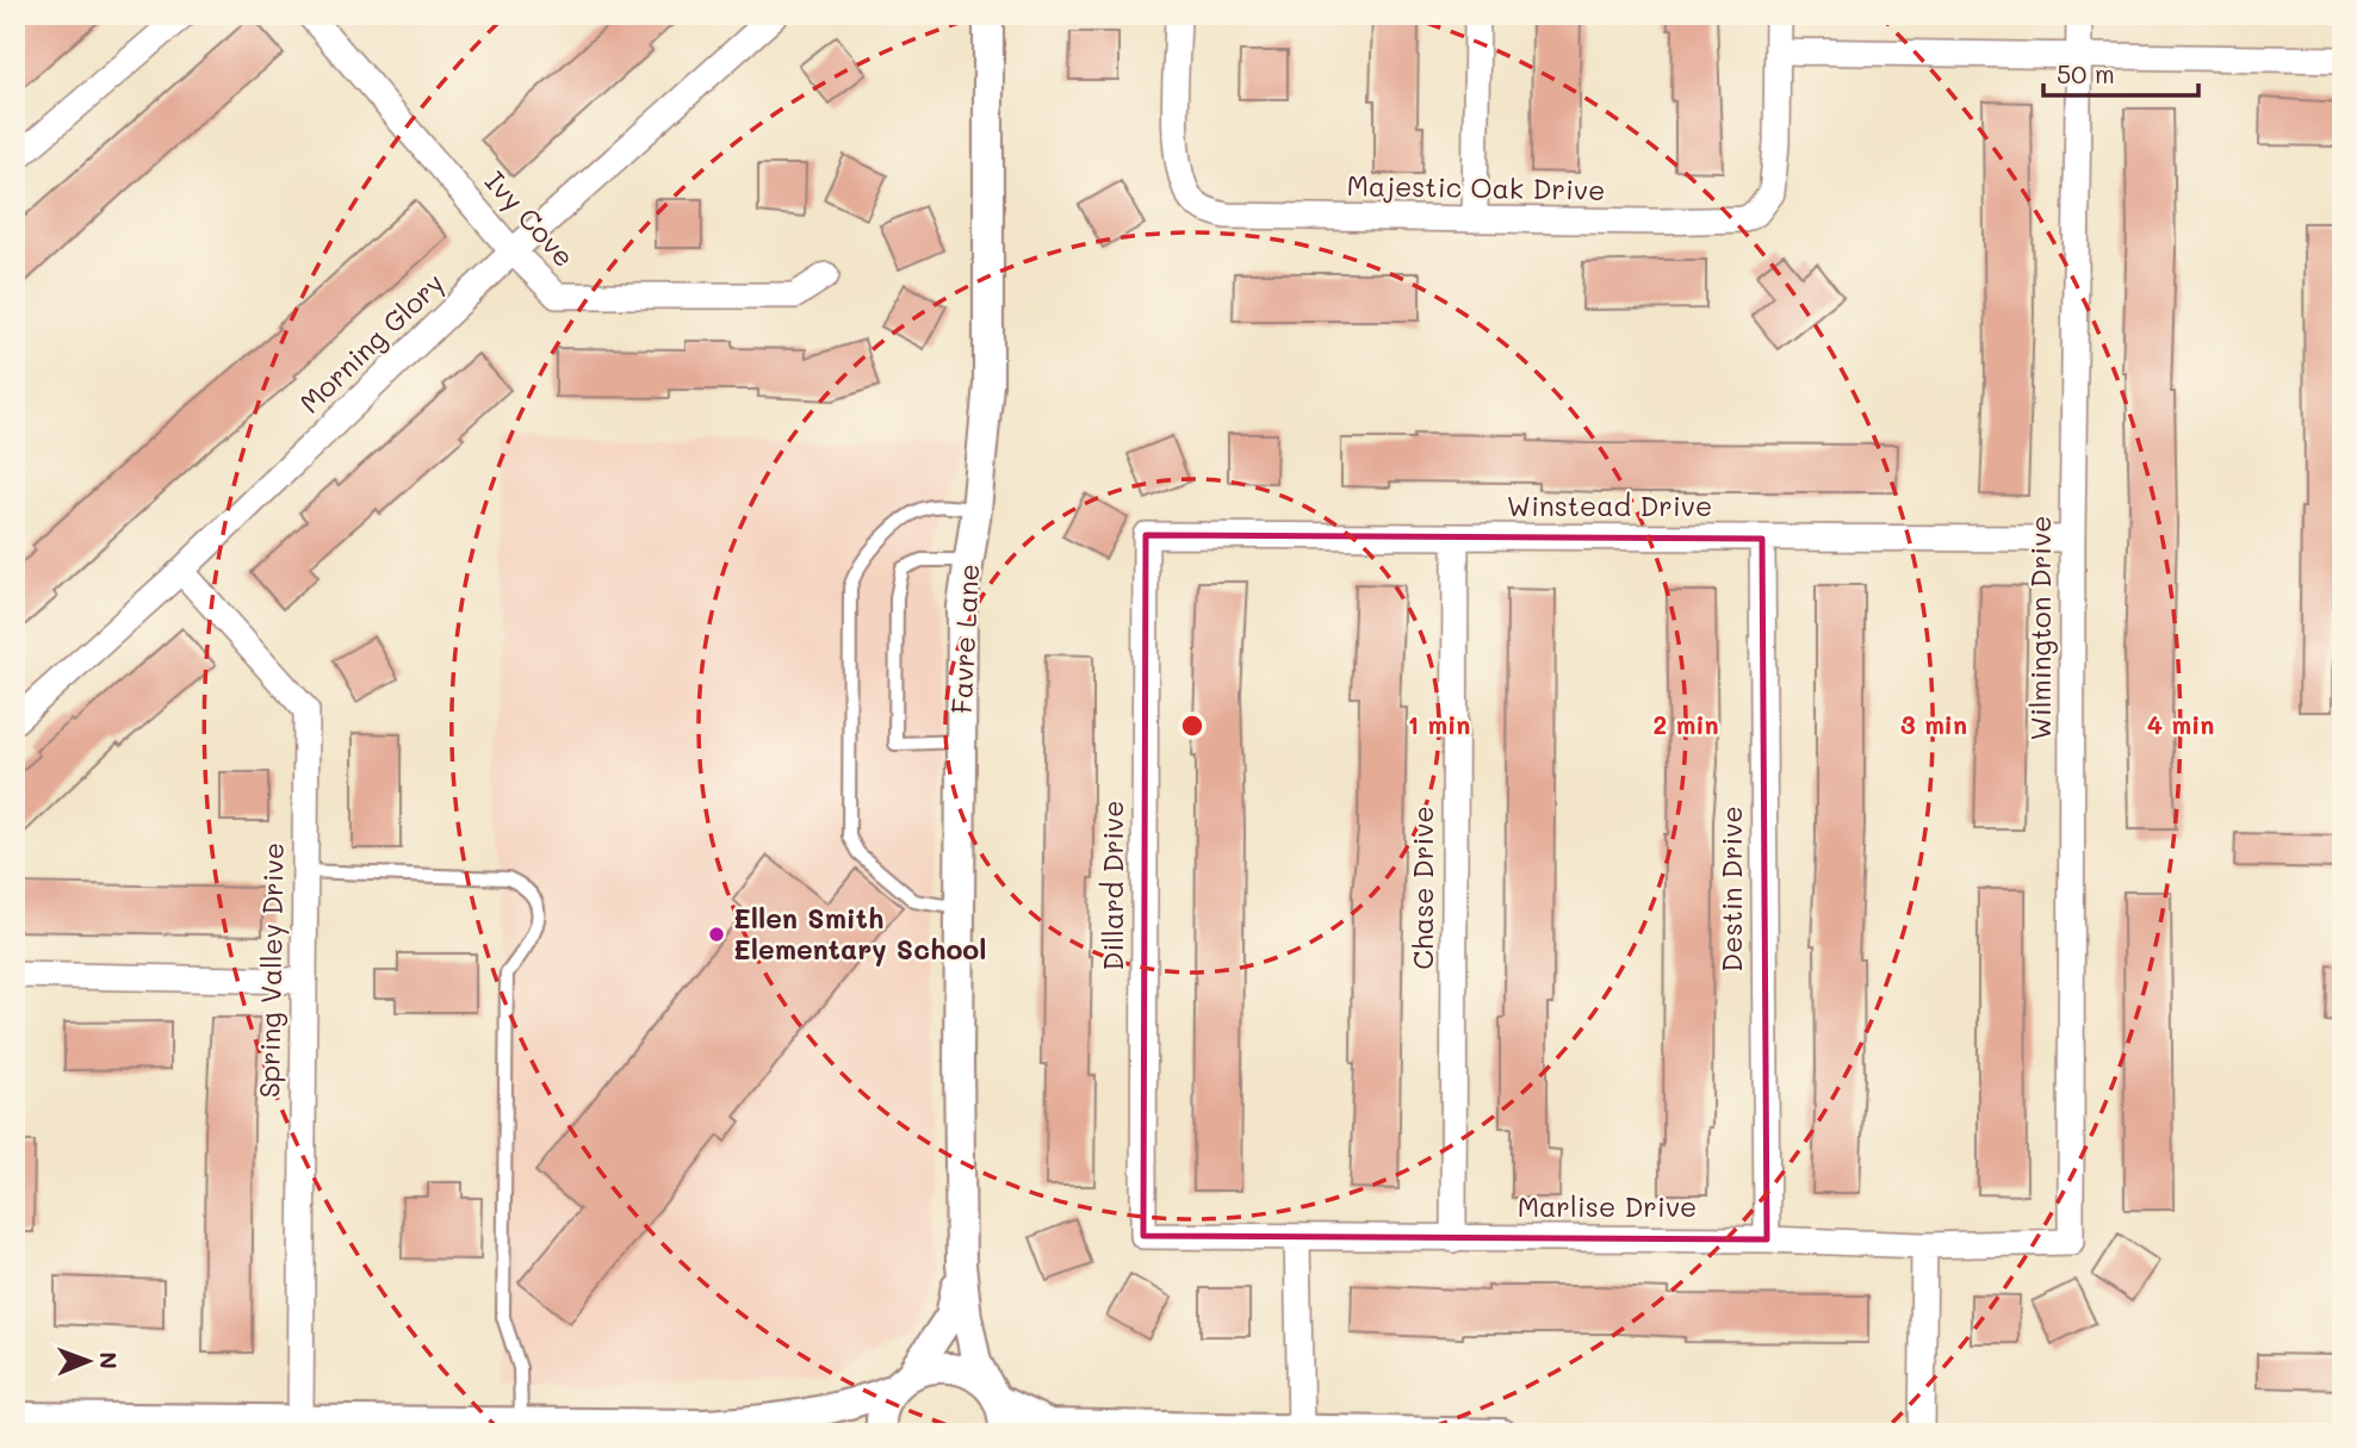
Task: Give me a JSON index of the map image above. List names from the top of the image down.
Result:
{
  "streets": {
    "street": [
      "Majestic Oak Drive",
      "Ivy Cove",
      "Morning Glory",
      "Winstead Drive",
      "Wilmington Drive",
      "Favre Lane",
      "Dillard Drive",
      "Chase Drive",
      "Destin Drive",
      "Spring Valley Drive",
      "Marlise Drive"
    ]
  },
  "crossings": [
    ["Ivy Cove", "Morning Glory"],
    ["Morning Glory", "Spring Valley Drive"],
    ["Winstead Drive", "Wilmington Drive"],
    ["Winstead Drive", "Dillard Drive"],
    ["Winstead Drive", "Chase Drive"],
    ["Winstead Drive", "Destin Drive"],
    ["Wilmington Drive", "Marlise Drive"],
    ["Dillard Drive", "Marlise Drive"],
    ["Chase Drive", "Marlise Drive"],
    ["Destin Drive", "Marlise Drive"]
  ],
  "places": ["Ellen Smith Elementary School"],
  "scale_bar": "50 m",
  "north": "right",
  "rings": [
    "1 min",
    "2 min",
    "3 min",
    "4 min"
  ]
}
